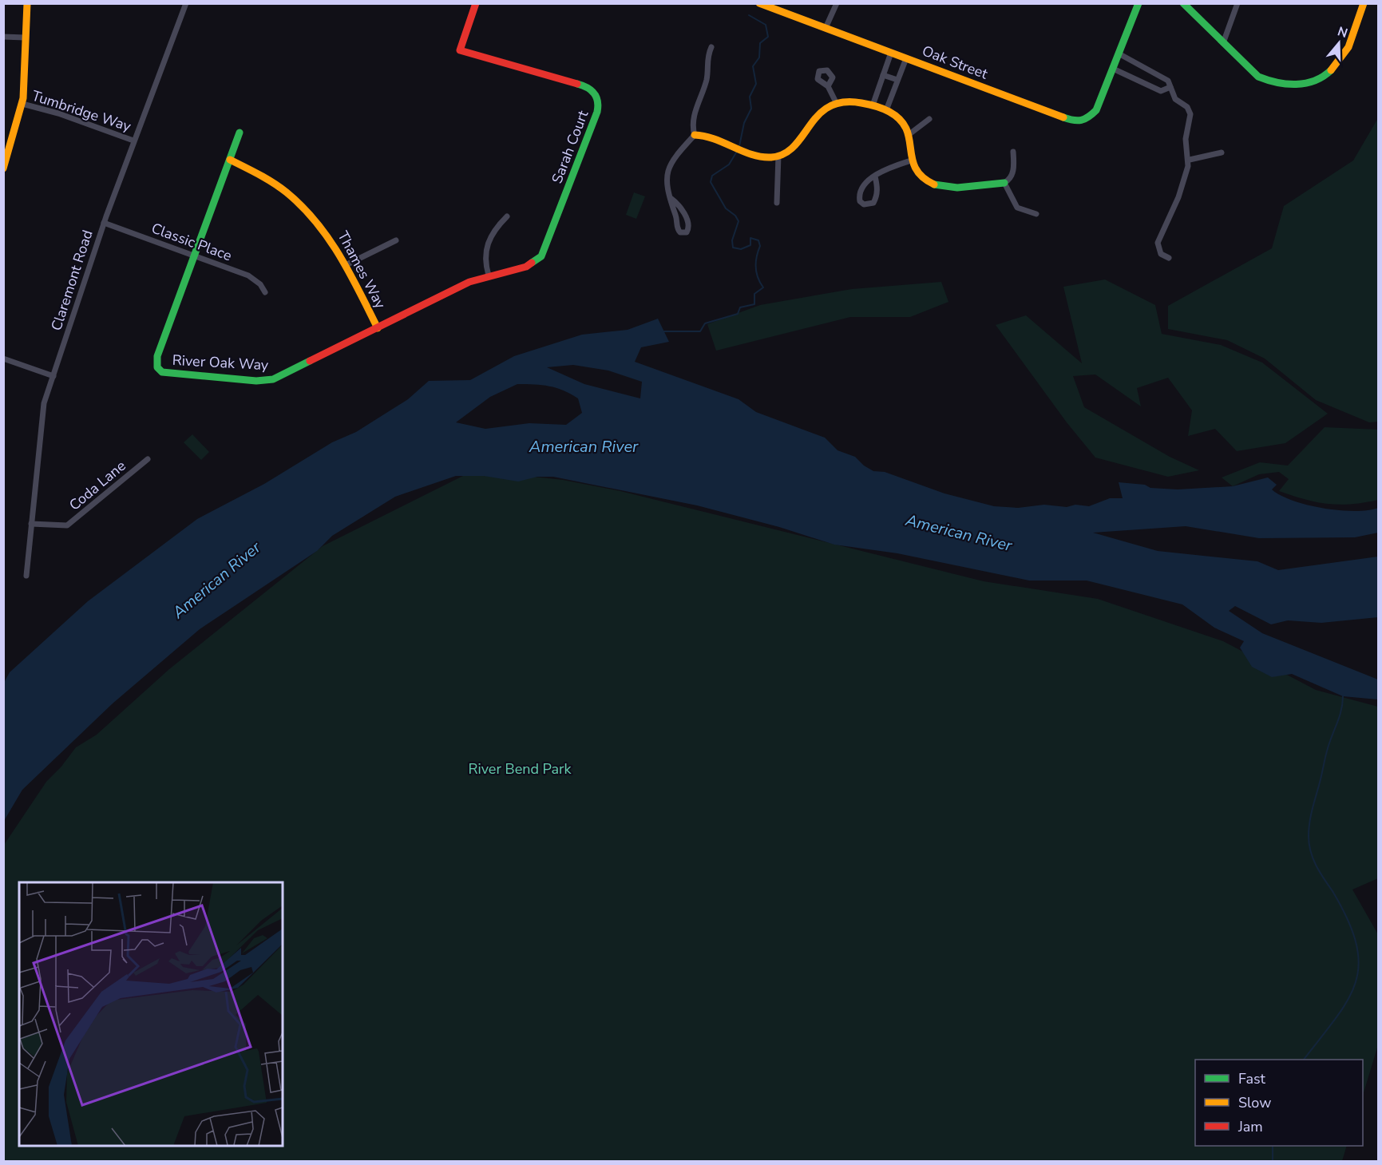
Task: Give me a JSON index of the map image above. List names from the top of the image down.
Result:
{
  "streets": {
    "street": [
      "Oak Street",
      "Tumbridge Way",
      "Sarah Court",
      "Classic Place",
      "Thames Way",
      "Claremont Road",
      "River Oak Way",
      "Coda Lane"
    ]
  },
  "crossings": [
    ["Tumbridge Way", "Claremont Road"],
    ["Sarah Court", "River Oak Way"],
    ["Classic Place", "Claremont Road"],
    ["Classic Place", "River Oak Way"],
    ["Thames Way", "River Oak Way"],
    ["Claremont Road", "Coda Lane"]
  ],
  "water": ["American River"],
  "parks": ["River Bend Park"],
  "legend": ["Fast", "Slow", "Jam"],
  "north": "top"
}
